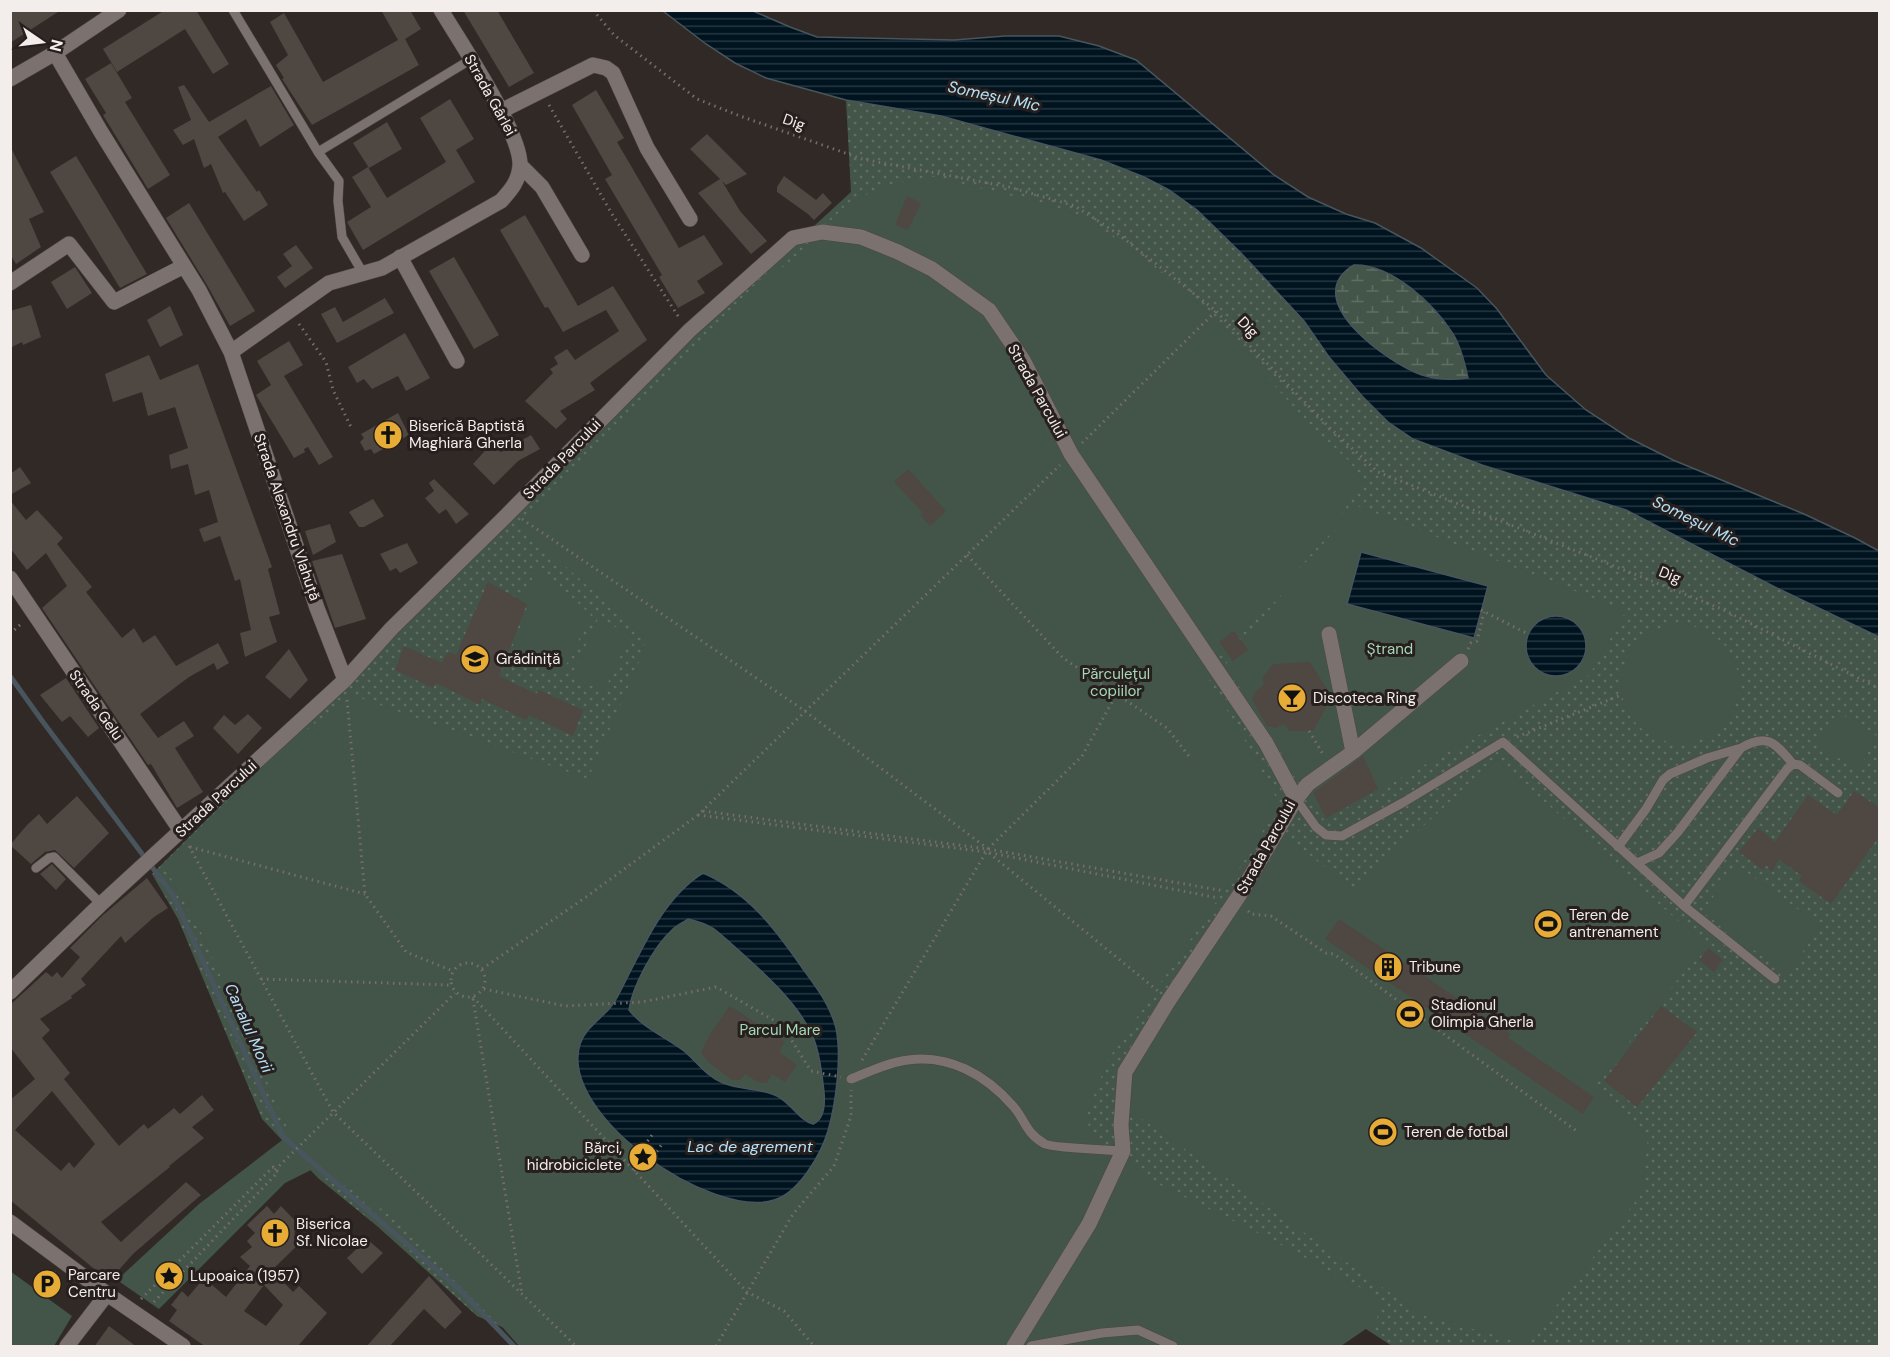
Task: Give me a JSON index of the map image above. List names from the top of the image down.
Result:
{
  "streets": {
    "street": [
      "Strada Gârlei",
      "Strada Parcului",
      "Strada Alexandru Vlahuță",
      "Strada Gelu"
    ],
    "path": ["Dig"]
  },
  "crossings": [
    ["Strada Parcului", "Strada Alexandru Vlahuță"],
    ["Strada Parcului", "Strada Gelu"]
  ],
  "water": ["Someșul Mic", "Canalul Morii", "Lac de agrement"],
  "parks": ["Ștrand", "Părculețul copiilor", "Parcul Mare"],
  "places": {
    "church": ["Biserică Baptistă Maghiară Gherla", "Biserica Sf. Nicolae"],
    "school or university": ["Grădiniță"],
    "bar": ["Discoteca Ring"],
    "sports": ["Teren de antrenament", "Stadionul Olimpia Gherla", "Teren de fotbal"],
    "building": ["Tribune"],
    "place": ["Bărci, hidrobiciclete", "Lupoaica (1957)"],
    "parking": ["Parcare Centru"]
  },
  "north": "right"
}
